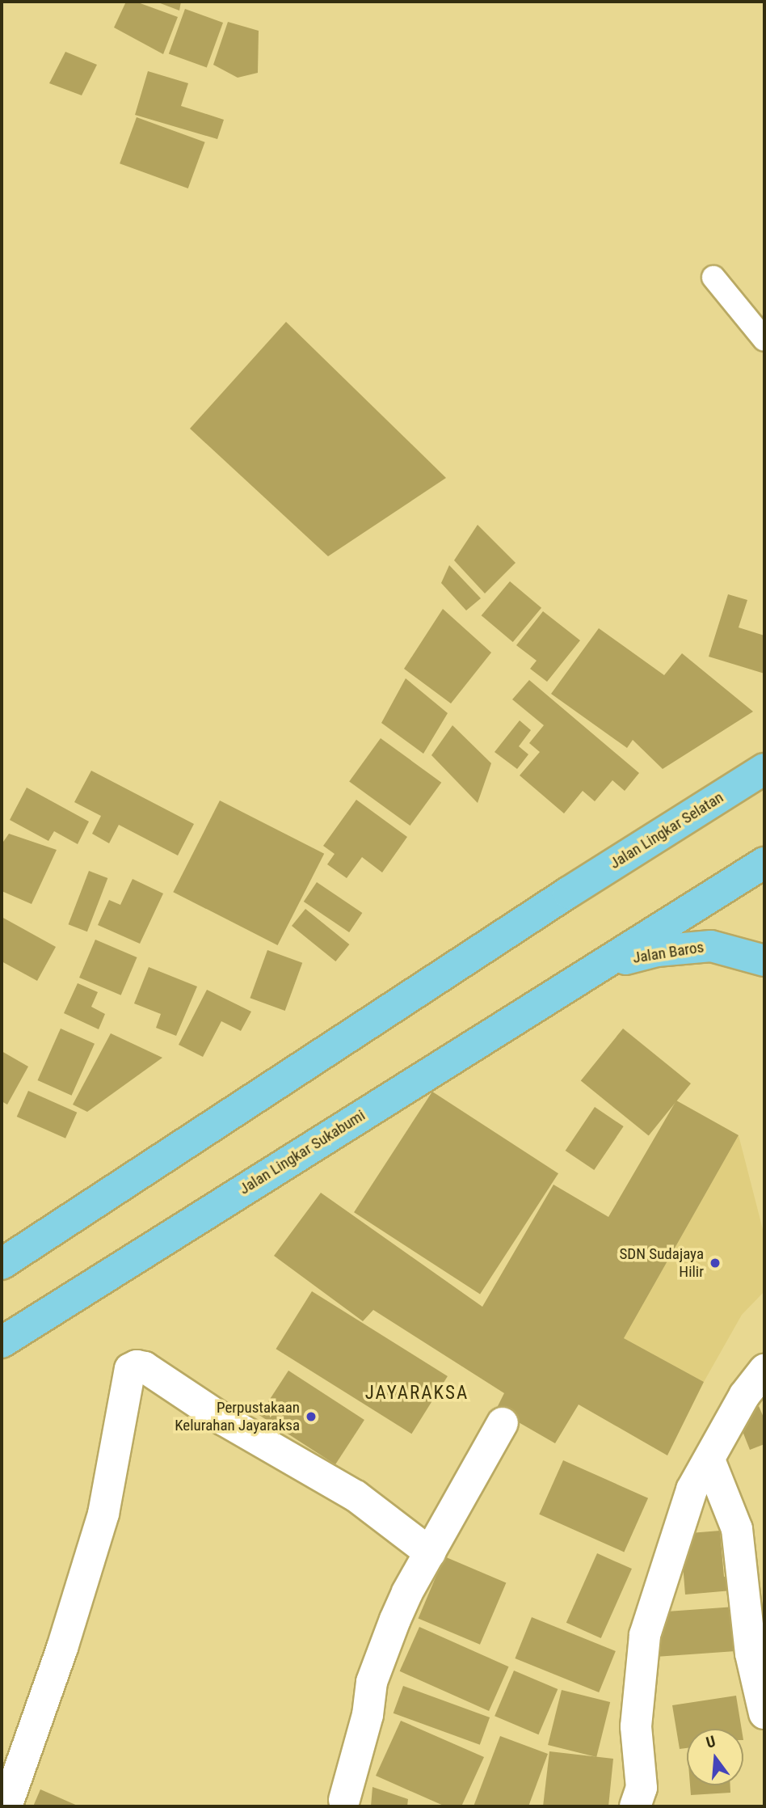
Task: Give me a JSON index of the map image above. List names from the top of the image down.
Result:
{
  "streets": {
    "main road": ["Jalan Lingkar Selatan", "Jalan Baros", "Jalan Lingkar Sukabumi"]
  },
  "crossings": [
    ["Jalan Baros", "Jalan Lingkar Sukabumi"]
  ],
  "districts": ["JAYARAKSA"],
  "places": ["SDN Sudajaya Hilir", "Perpustakaan Kelurahan Jayaraksa"],
  "north": "top"
}
